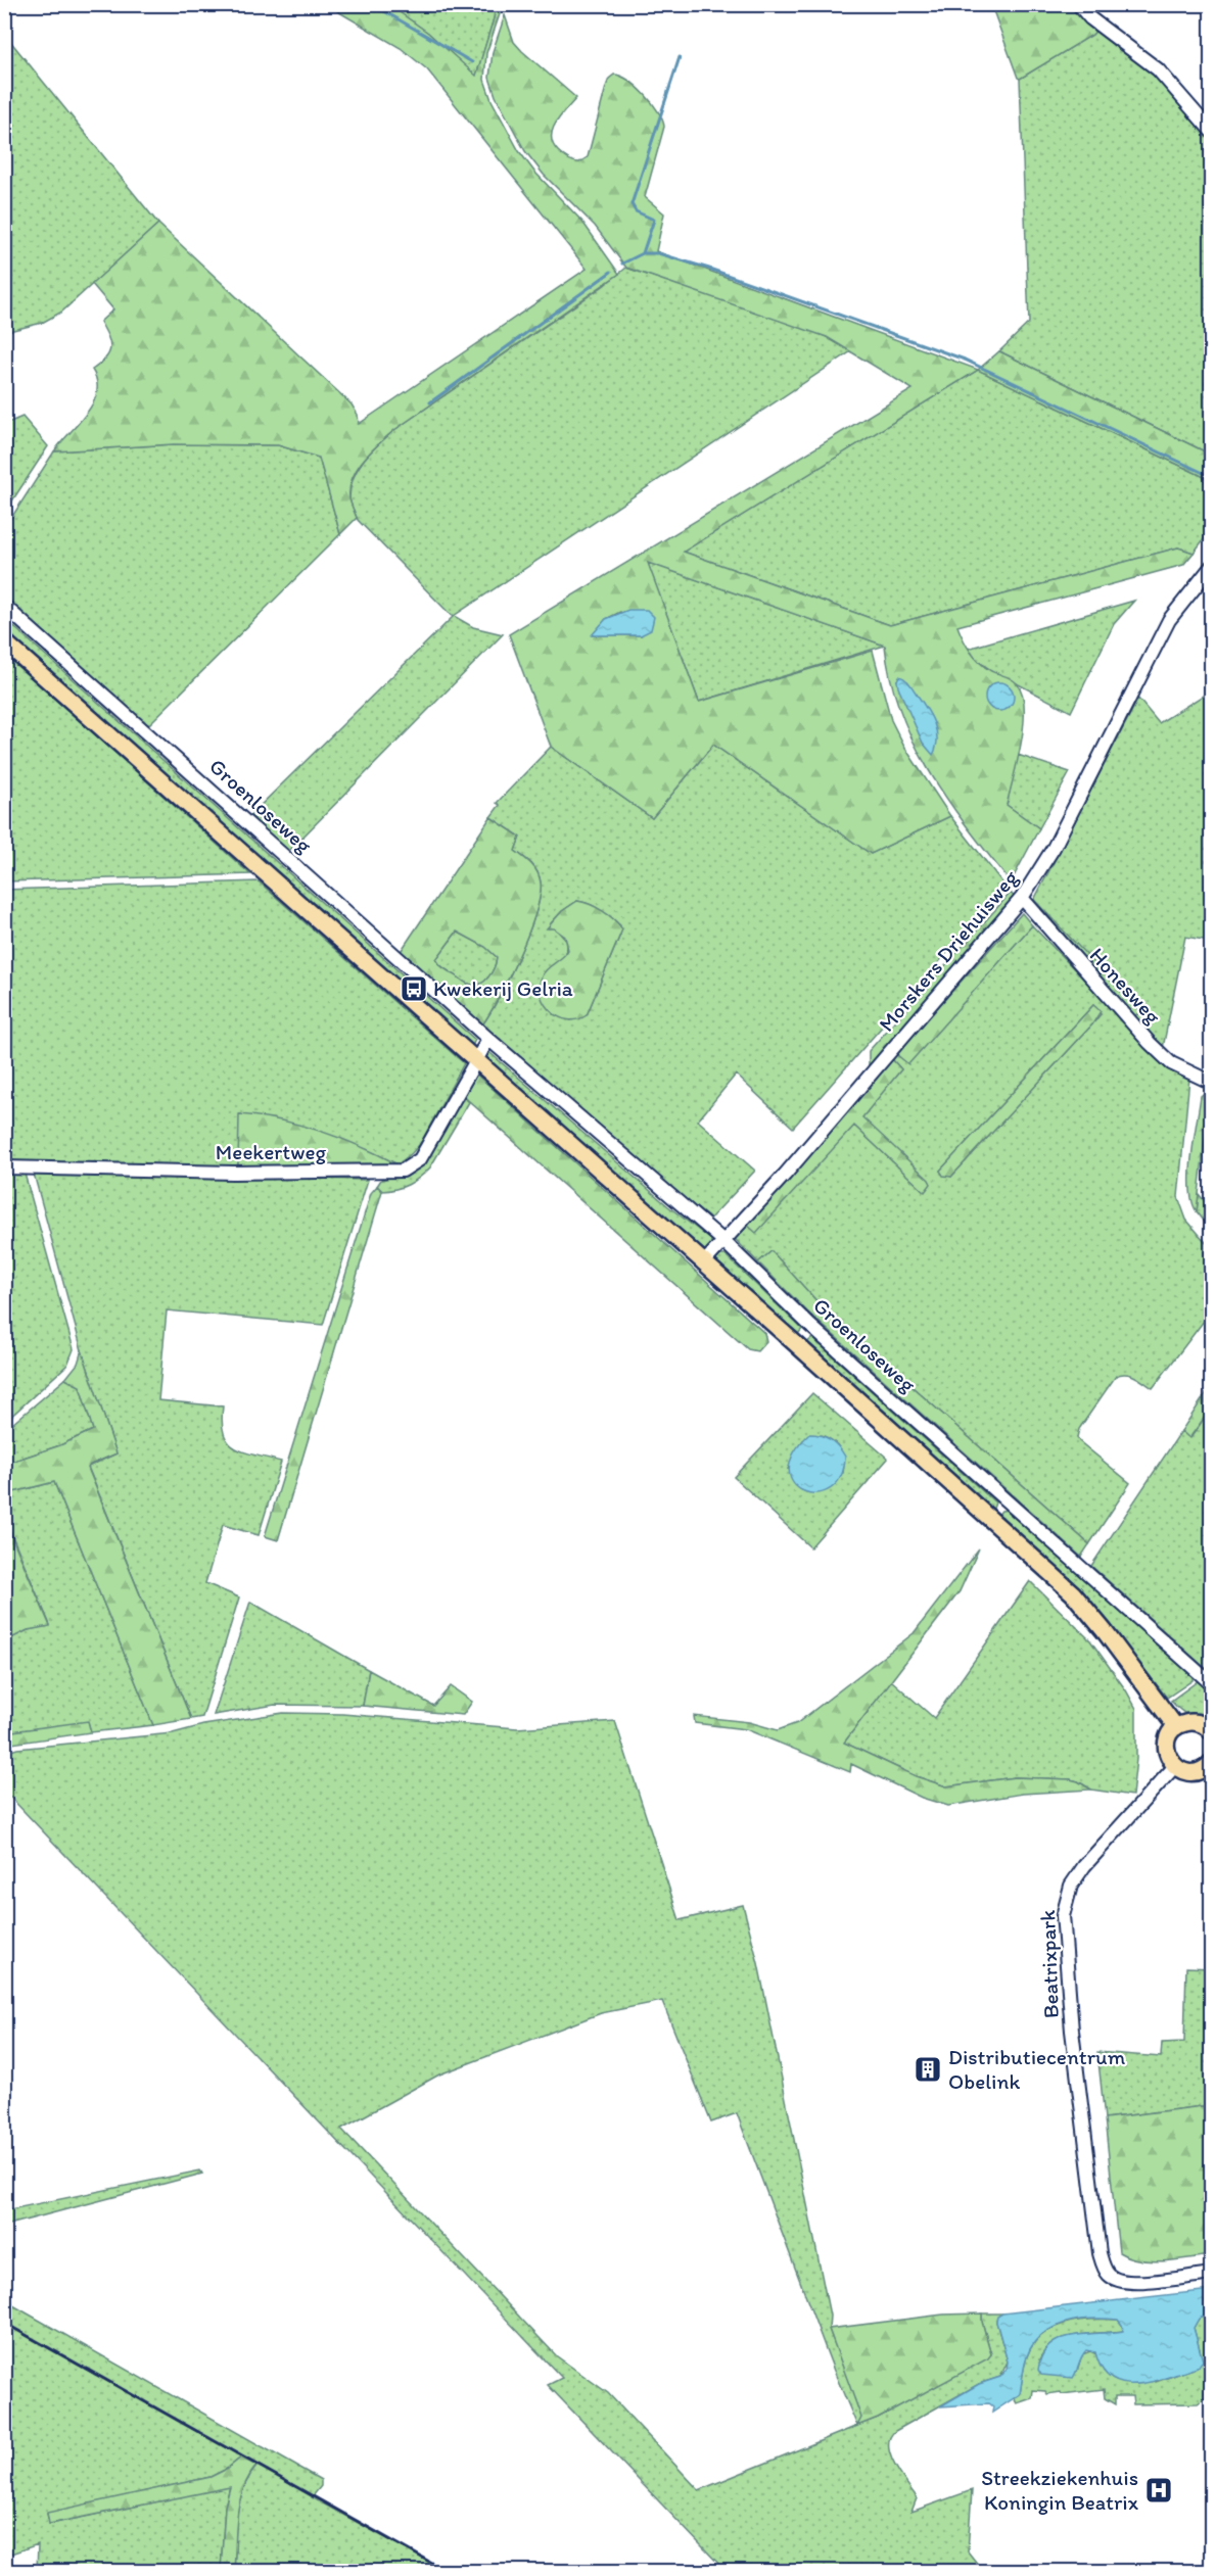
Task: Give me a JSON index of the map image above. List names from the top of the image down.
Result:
{
  "streets": {
    "main road": ["Groenloseweg"],
    "street": [
      "Morskers Driehuisweg",
      "Honesweg",
      "Meekertweg",
      "Beatrixpark"
    ]
  },
  "crossings": [
    ["Groenloseweg", "Morskers Driehuisweg"],
    ["Groenloseweg", "Meekertweg"],
    ["Morskers Driehuisweg", "Honesweg"]
  ],
  "places": {
    "bus stop": ["Kwekerij Gelria"],
    "building": ["Distributiecentrum Obelink"],
    "hospital": ["Streekziekenhuis Koningin Beatrix"]
  }
}
